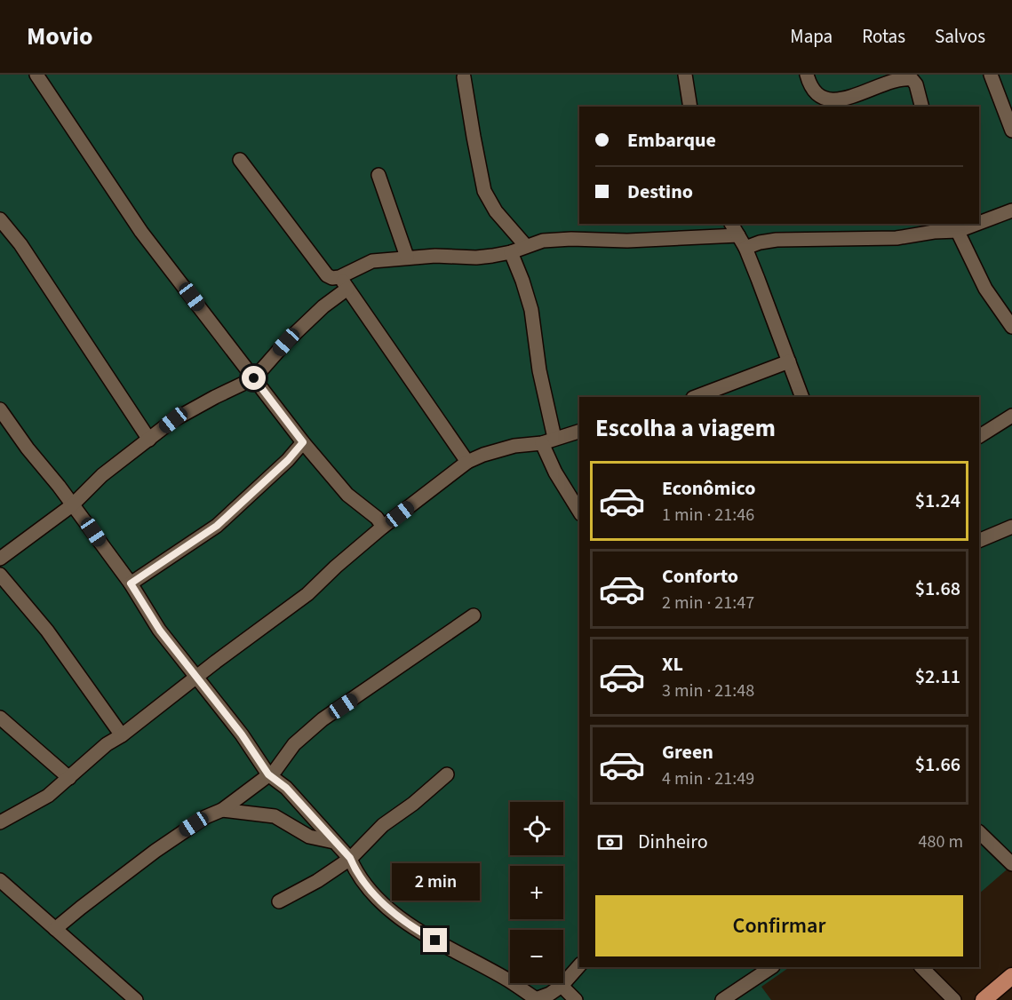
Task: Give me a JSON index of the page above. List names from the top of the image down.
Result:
{
  "page": {
    "header": "Movio",
    "nav": ["Mapa", "Rotas", "Salvos"],
    "banner": ["Embarque", "Destino"],
    "heading": "Escolha a viagem",
    "list": [
      {
        "name": "Econômico",
        "note": "1 min · 21:46",
        "value": "$1.24"
      },
      {
        "name": "Conforto",
        "note": "2 min · 21:47",
        "value": "$1.68"
      },
      {
        "name": "XL",
        "note": "3 min · 21:48",
        "value": "$2.11"
      },
      {
        "name": "Green",
        "note": "4 min · 21:49",
        "value": "$1.66"
      }
    ],
    "map_buttons": ["+", "−"],
    "pay": ["Dinheiro", "480 m"],
    "bubble": "2 min",
    "buttons": "Confirmar"
  }
}
